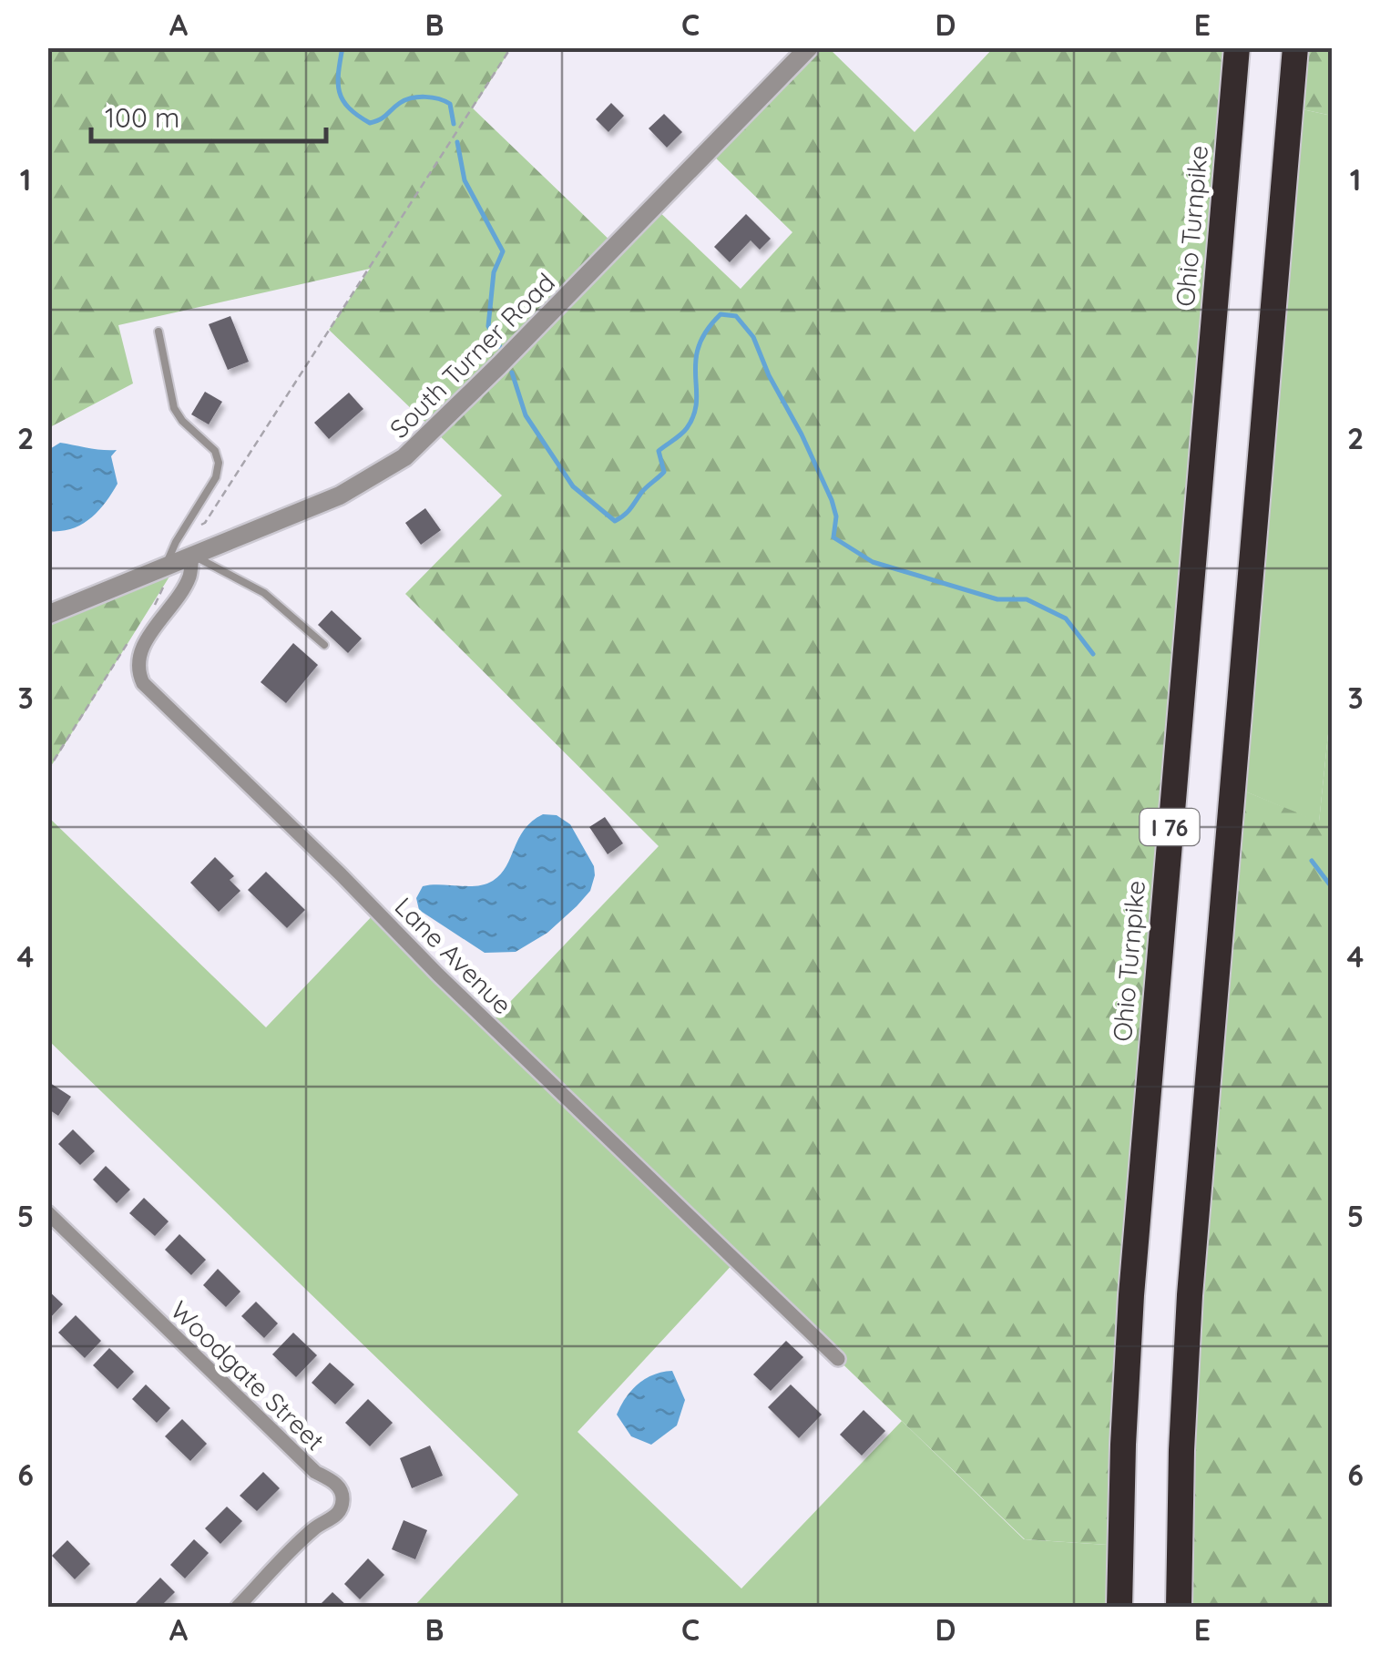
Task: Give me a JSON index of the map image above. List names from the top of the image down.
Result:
{
  "streets": {
    "highway": ["Ohio Turnpike", "I 76"],
    "street": ["South Turner Road", "Lane Avenue", "Woodgate Street"]
  },
  "crossings": [
    ["South Turner Road", "Lane Avenue"]
  ],
  "scale_bar": "100 m",
  "grid": {
    "columns": [
      "A",
      "B",
      "C",
      "D",
      "E"
    ],
    "rows": [
      "1",
      "2",
      "3",
      "4",
      "5",
      "6"
    ]
  }
}
